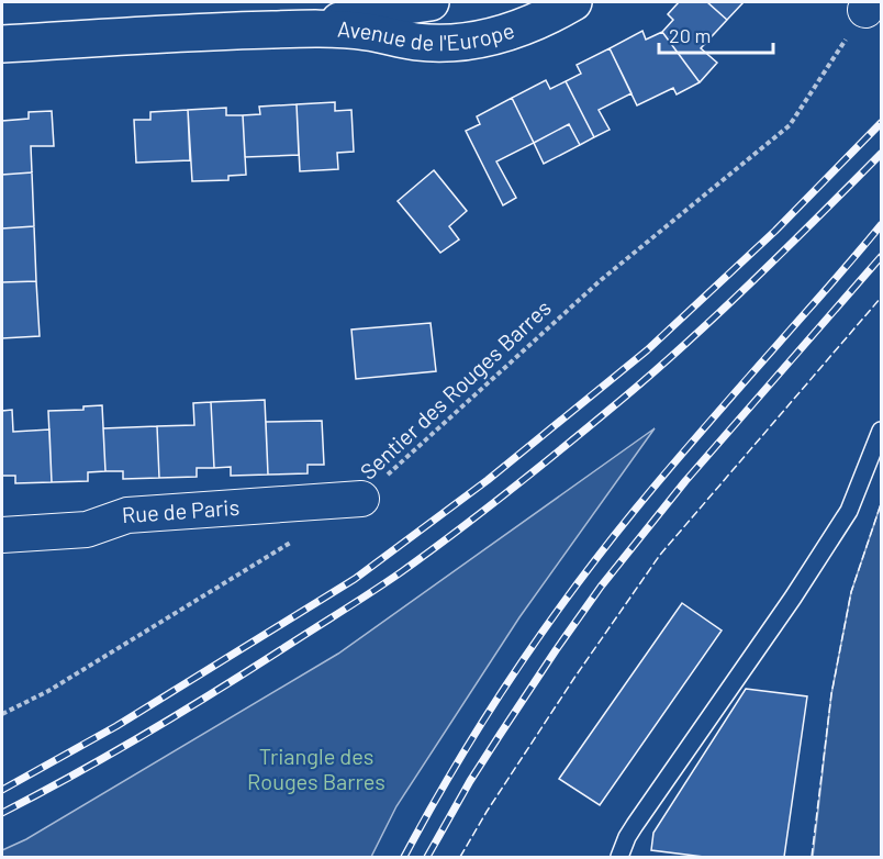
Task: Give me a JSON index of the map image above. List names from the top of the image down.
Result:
{
  "streets": {
    "street": ["Avenue de l'Europe", "Rue de Paris"],
    "path": ["Sentier des Rouges Barres"]
  },
  "crossings": [
    ["Sentier des Rouges Barres", "Rue de Paris"]
  ],
  "parks": ["Triangle des Rouges Barres"],
  "scale_bar": "20 m"
}
